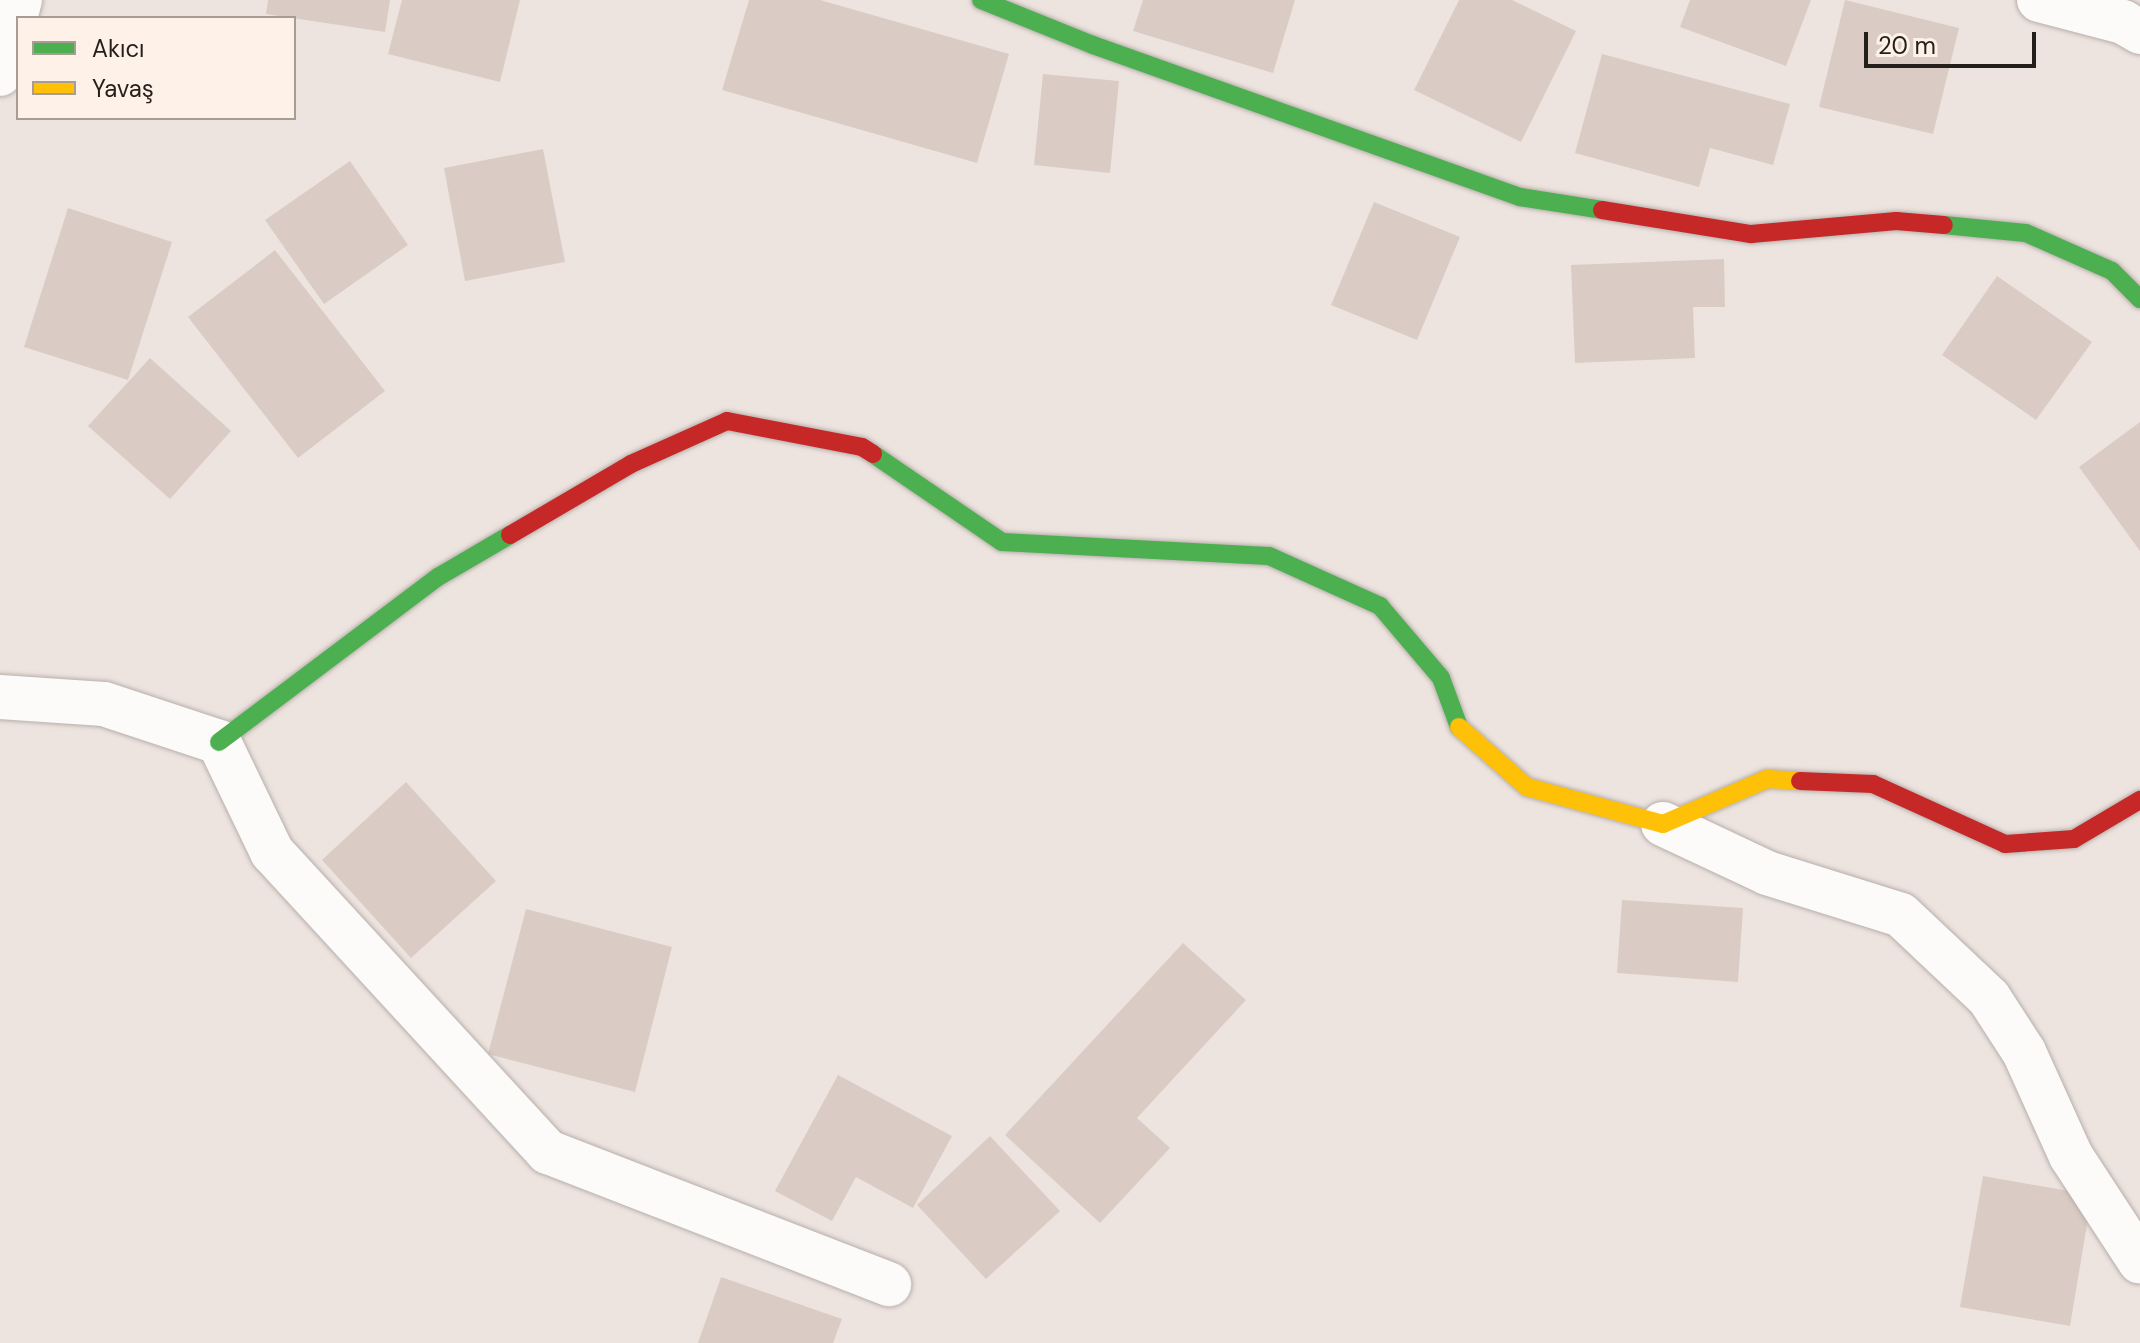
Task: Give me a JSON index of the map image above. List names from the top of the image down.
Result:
{
  "legend": ["Akıcı", "Yavaş"],
  "scale_bar": "20 m"
}
